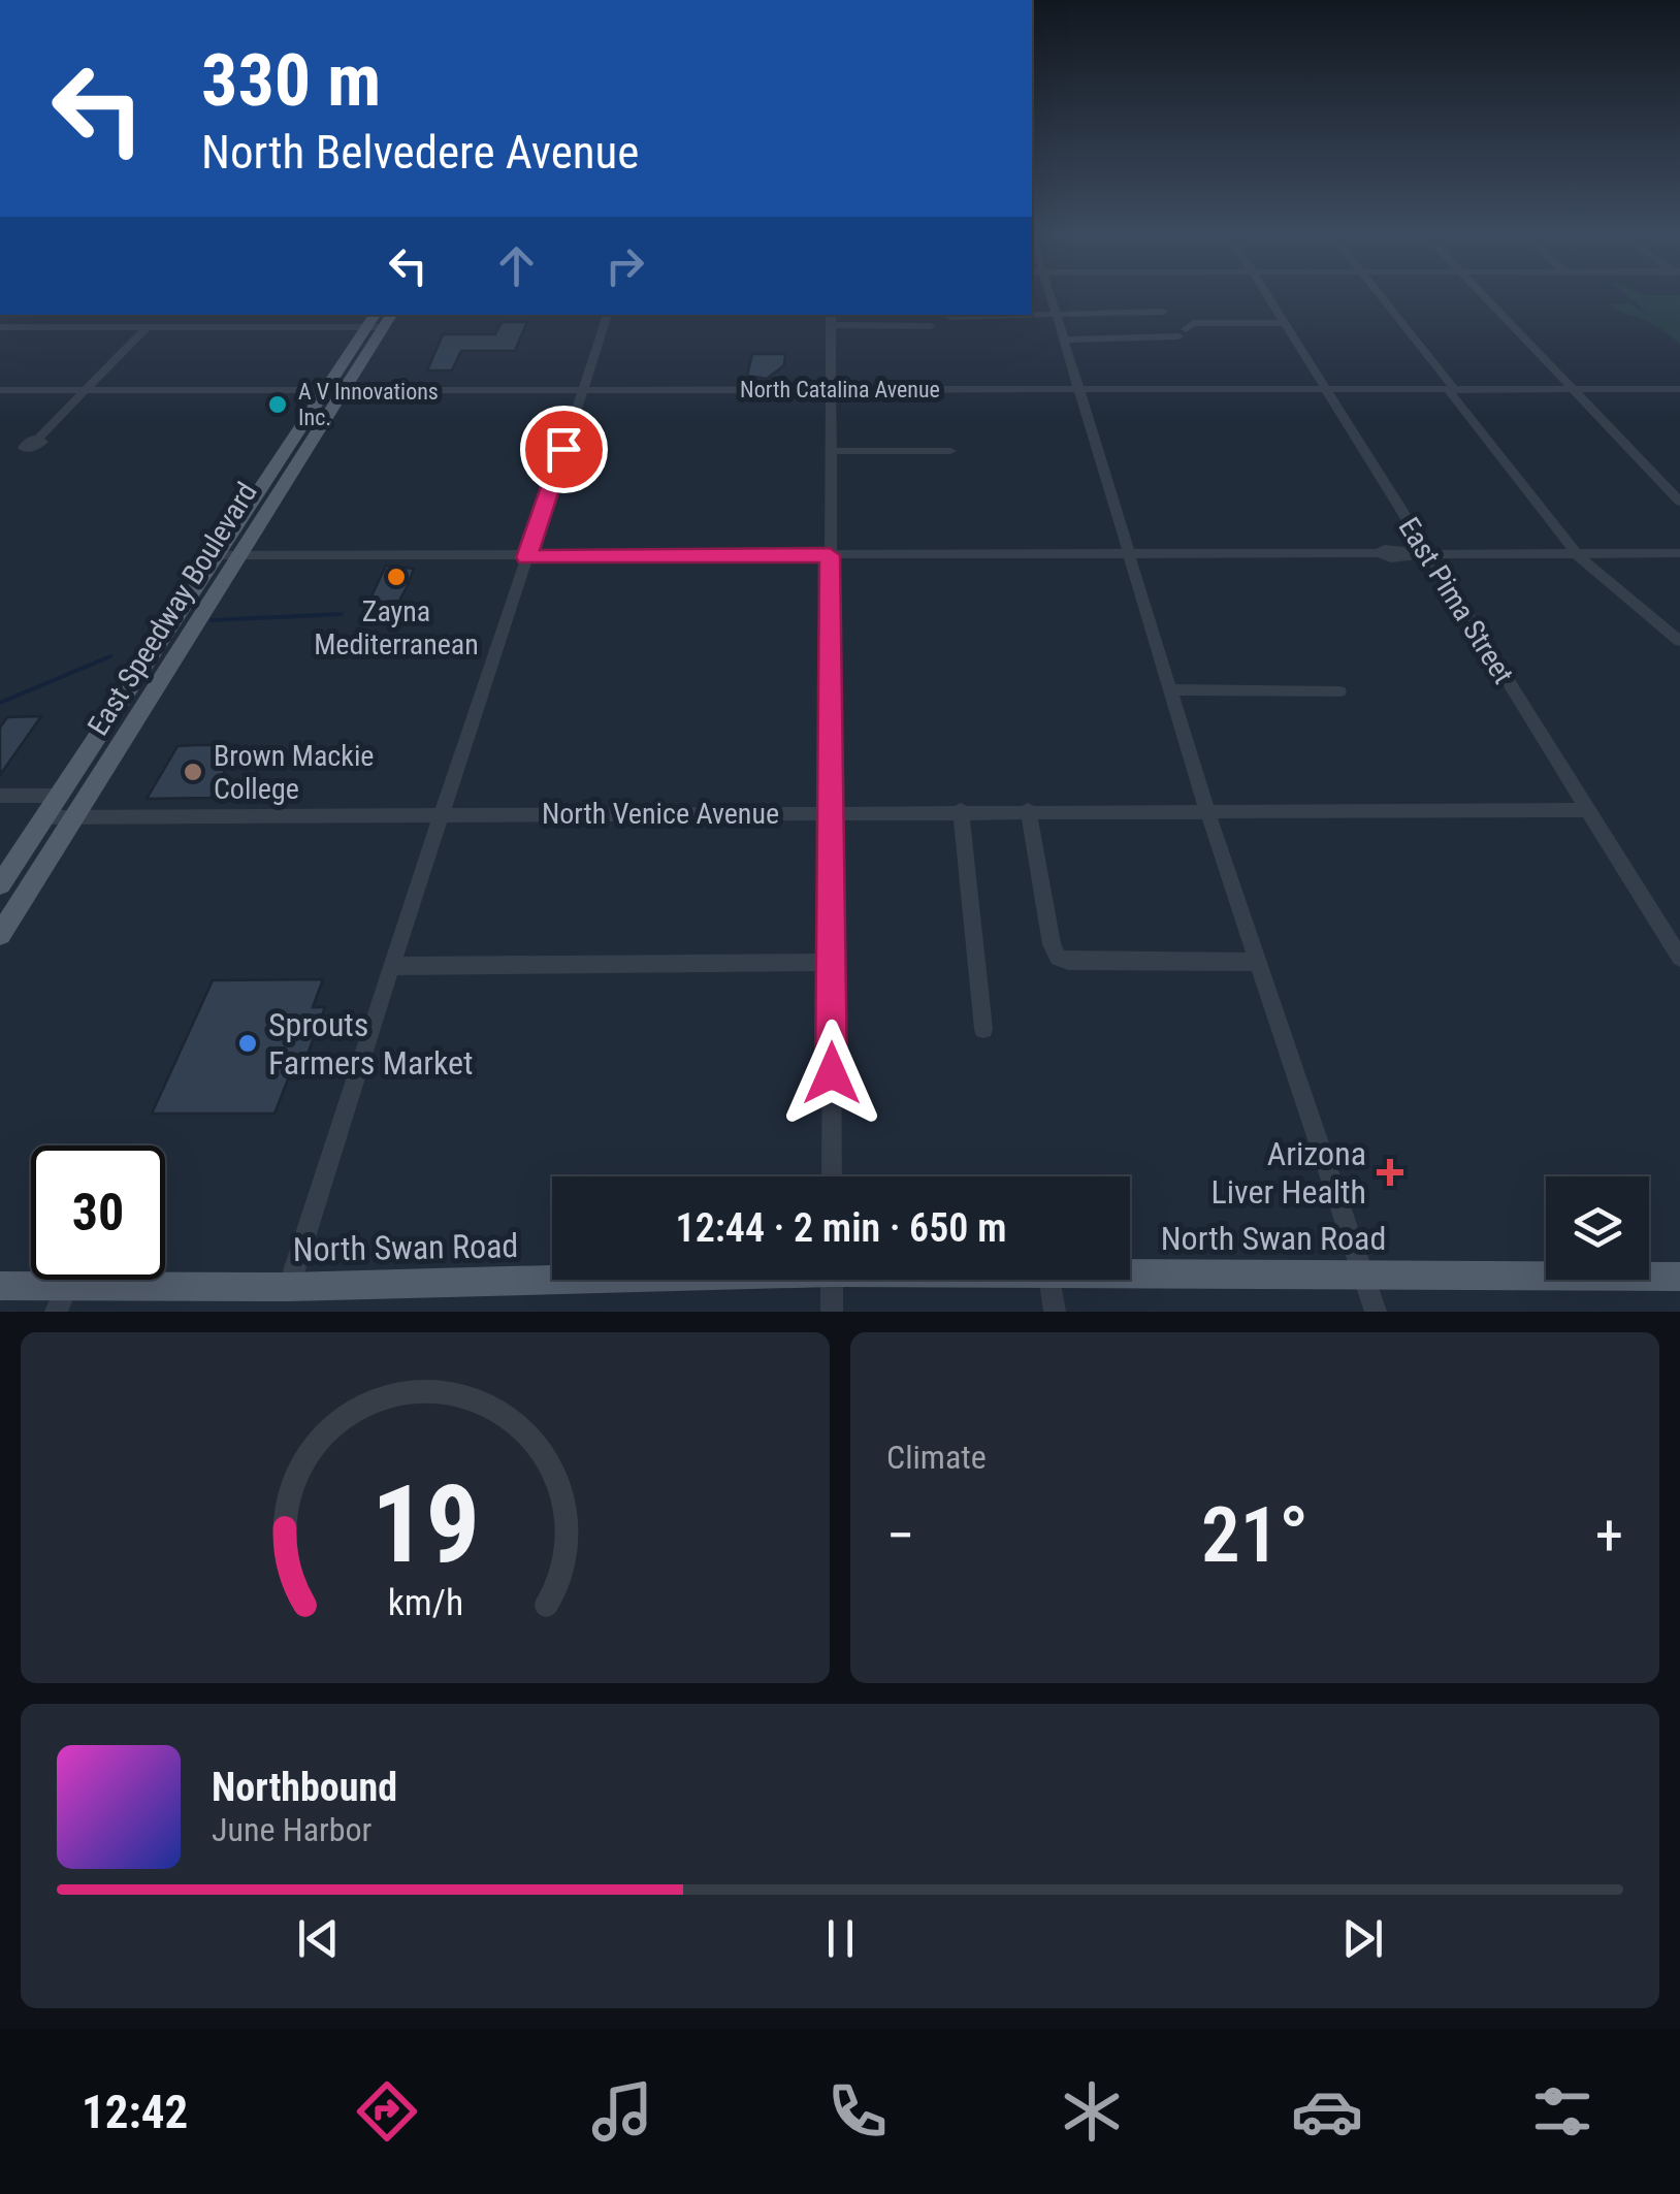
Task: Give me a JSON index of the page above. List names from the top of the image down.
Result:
{
  "streets": {
    "main road": ["East Speedway Boulevard", "North Swan Road"],
    "street": ["North Catalina Avenue", "East Pima Street", "North Venice Avenue"]
  },
  "crossings": [
    ["North Catalina Avenue", "East Pima Street"],
    ["North Catalina Avenue", "East Speedway Boulevard"],
    ["East Pima Street", "North Venice Avenue"],
    ["East Speedway Boulevard", "North Venice Avenue"]
  ],
  "places": {
    "other": [
      "A V Innovations Inc.",
      "Zayna Mediterranean",
      "Brown Mackie College",
      "Sprouts Farmers Market"
    ],
    "health": ["Arizona Liver Health"]
  },
  "page": {
    "turn": ["330 m", "North Belvedere Avenue"],
    "limit": "30",
    "trip": "12:44 · 2 min · 650 m",
    "tile": "Climate",
    "heat": ["−", "21°", "+"],
    "song": ["Northbound", "June Harbor"],
    "tabs": "12:42",
    "gauge": ["19", "km/h"]
  }
}
